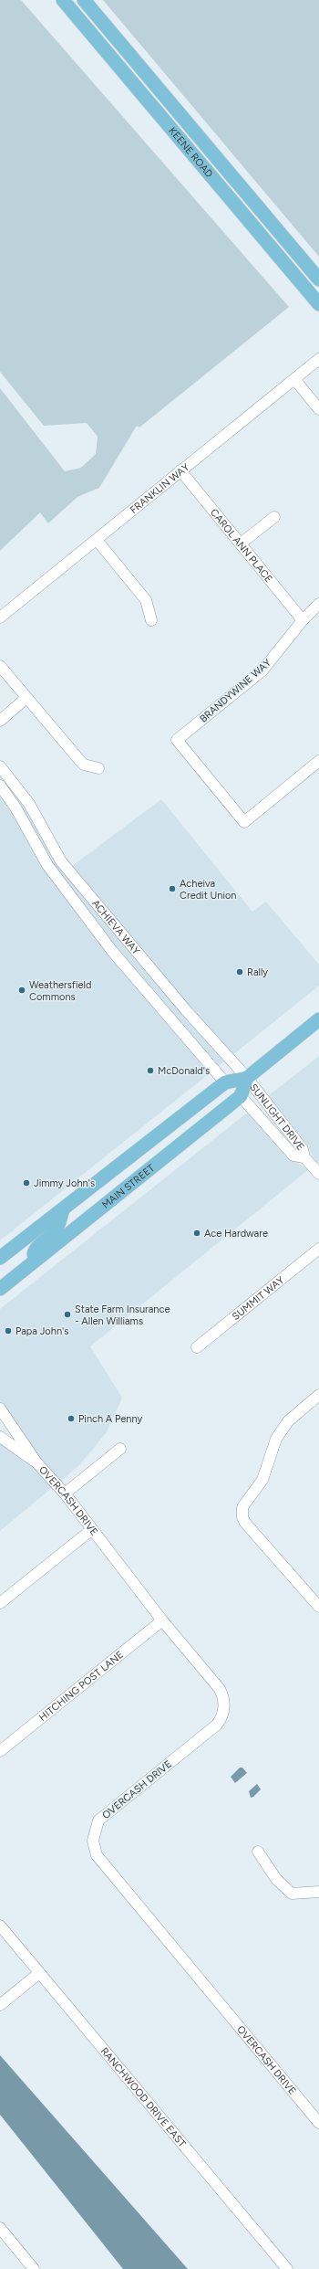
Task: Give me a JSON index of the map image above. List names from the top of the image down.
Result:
{
  "streets": {
    "main road": ["KEENE ROAD", "MAIN STREET"],
    "street": [
      "FRANKLIN WAY",
      "CAROL ANN PLACE",
      "BRANDYWINE WAY",
      "ACHIEVA WAY",
      "SUNLIGHT DRIVE",
      "SUMMIT WAY",
      "OVERCASH DRIVE",
      "HITCHING POST LANE",
      "RANCHWOOD DRIVE EAST"
    ]
  },
  "crossings": [
    ["FRANKLIN WAY", "CAROL ANN PLACE"],
    ["CAROL ANN PLACE", "BRANDYWINE WAY"],
    ["ACHIEVA WAY", "SUNLIGHT DRIVE"],
    ["SUNLIGHT DRIVE", "MAIN STREET"],
    ["OVERCASH DRIVE", "HITCHING POST LANE"]
  ],
  "places": [
    "Acheiva Credit Union",
    "Rally",
    "Weathersfield Commons",
    "McDonald's",
    "Jimmy John's",
    "Ace Hardware",
    "State Farm Insurance - Allen Williams",
    "Papa John's",
    "Pinch A Penny"
  ]
}
